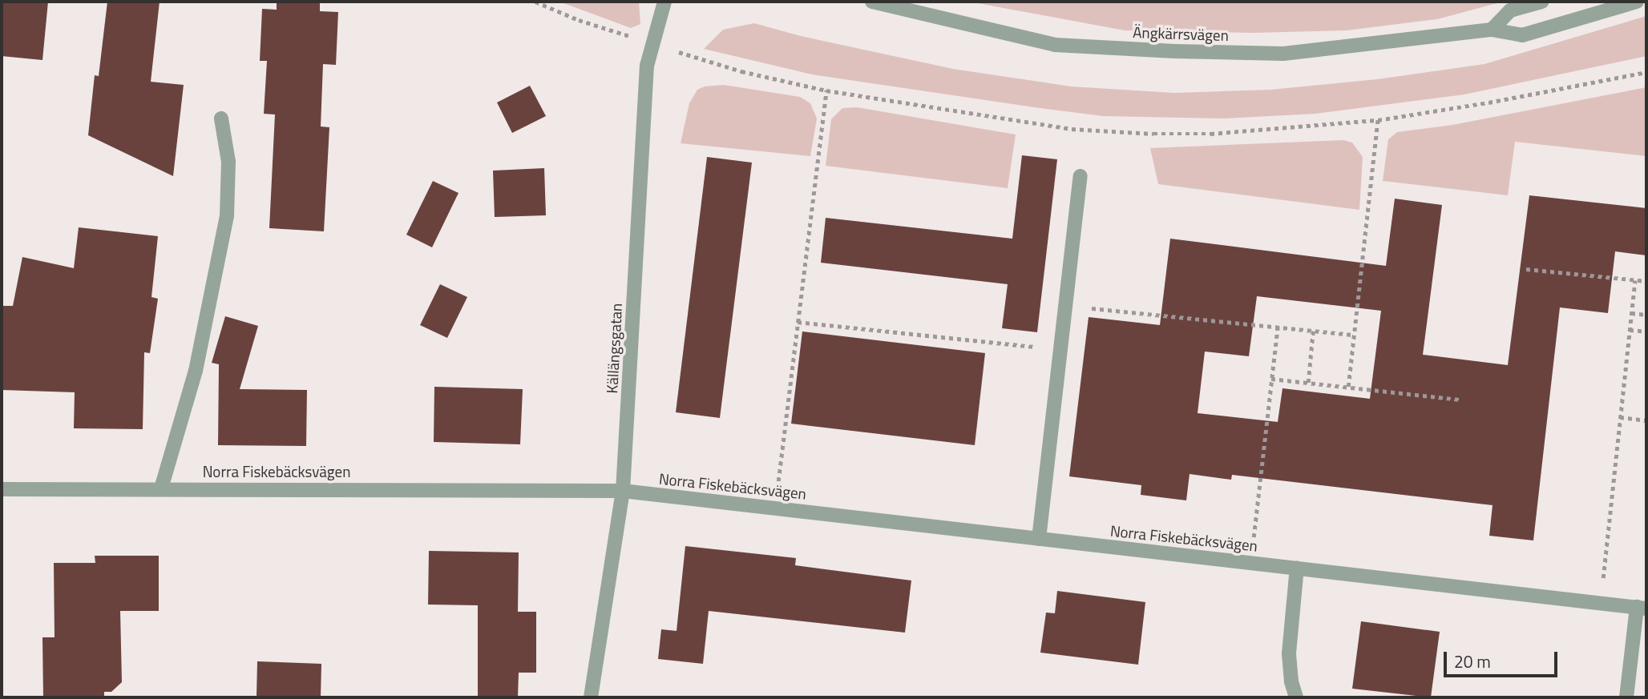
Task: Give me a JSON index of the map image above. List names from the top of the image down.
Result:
{
  "streets": {
    "street": ["Ängkärrsvägen", "Källängsgatan", "Norra Fiskebäcksvägen"]
  },
  "crossings": [
    ["Källängsgatan", "Norra Fiskebäcksvägen"]
  ],
  "scale_bar": "20 m"
}
